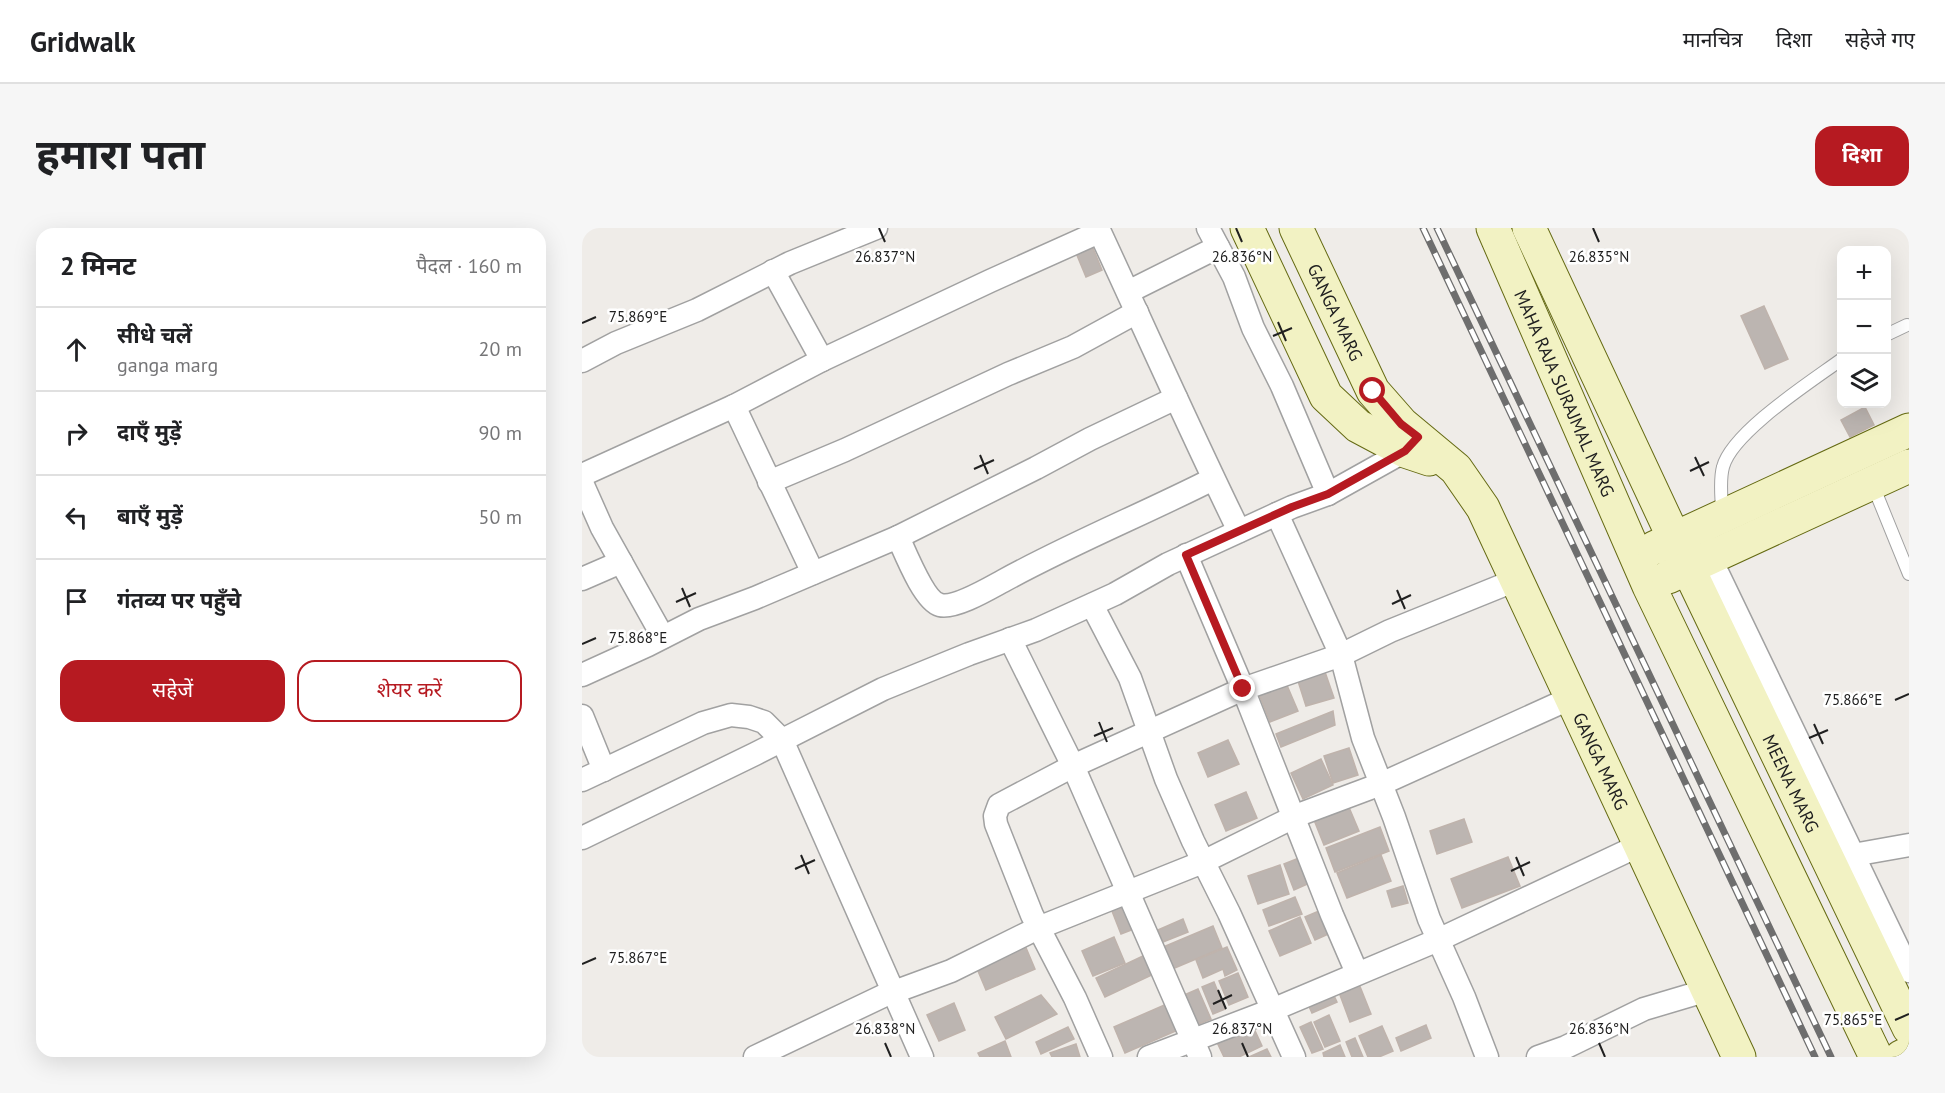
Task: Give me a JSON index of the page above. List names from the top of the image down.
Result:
{
  "streets": {
    "street": ["GANGA MARG", "MAHA RAJA SURAJMAL MARG", "MEENA MARG"]
  },
  "crossings": [
    ["MAHA RAJA SURAJMAL MARG", "MEENA MARG"]
  ],
  "page": {
    "header": "Gridwalk",
    "nav": ["मानचित्र", "दिशा", "सहेजे गए"],
    "title": "हमारा पता",
    "buttons": [
      "दिशा",
      ["सहेजें", "शेयर करें"]
    ],
    "heading": ["2 मिनट", "पैदल · 160 m"],
    "map_buttons": ["+", "−"],
    "list": [
      ["सीधे चलें", "ganga marg", "20 m"],
      ["दाएँ मुड़ें", "90 m"],
      ["बाएँ मुड़ें", "50 m"],
      "गंतव्य पर पहुँचे"
    ]
  },
  "coordinates": [
    "26.837°N",
    "26.836°N",
    "26.835°N",
    "75.869°E",
    "75.868°E",
    "75.866°E",
    "75.867°E",
    "75.865°E",
    "26.838°N"
  ]
}
